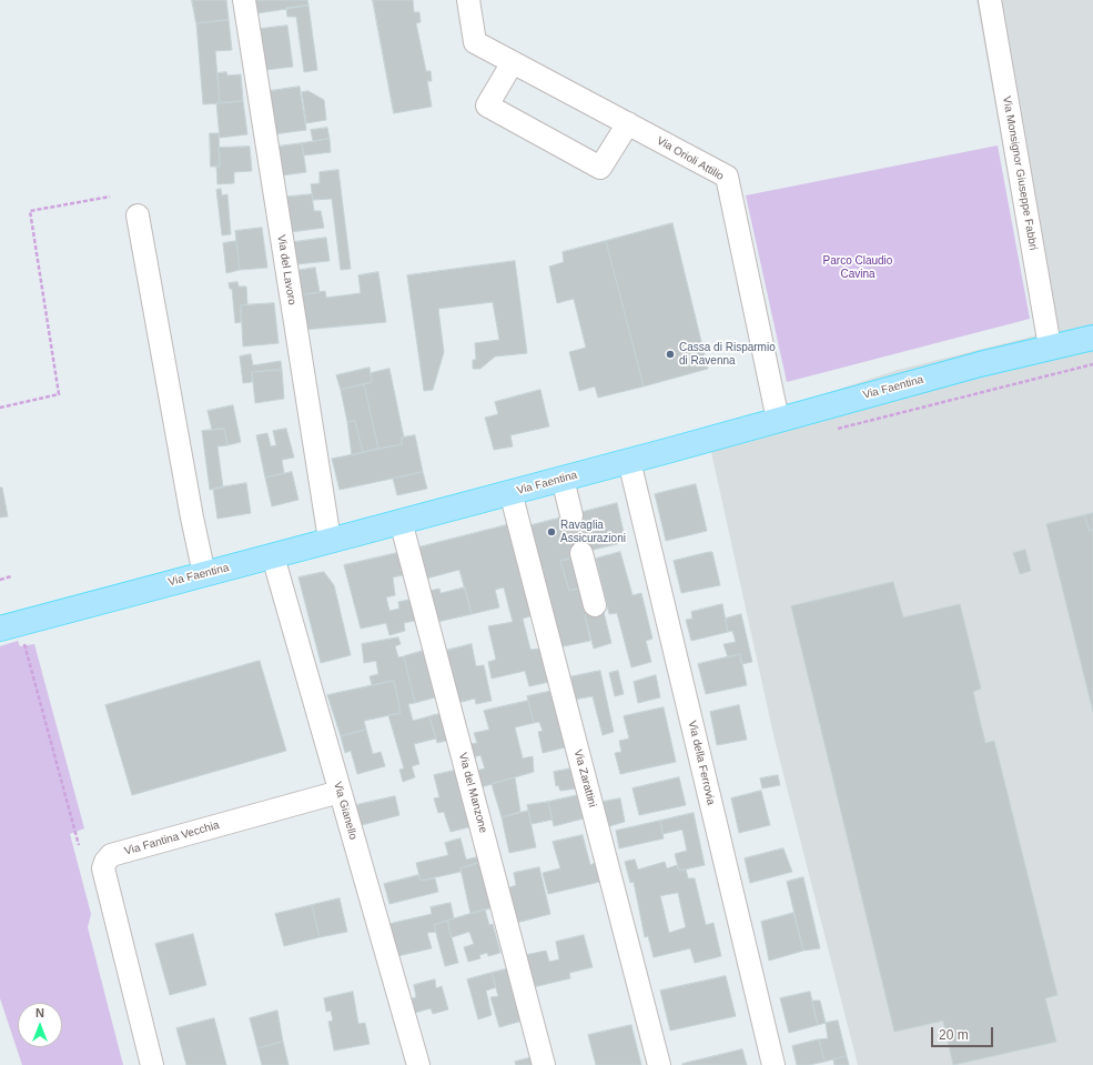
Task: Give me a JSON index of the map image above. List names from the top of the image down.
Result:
{
  "streets": {
    "main road": ["Via Faentina"],
    "street": [
      "Via Orioli Attilio",
      "Via Monsignor Giuseppe Fabbri",
      "Via del Lavoro",
      "Via della Ferrovia",
      "Via Zarattini",
      "Via del Manzone",
      "Via Gianello",
      "Via Fantina Vecchia"
    ]
  },
  "crossings": [
    ["Via Orioli Attilio", "Via Faentina"],
    ["Via Monsignor Giuseppe Fabbri", "Via Faentina"],
    ["Via del Lavoro", "Via Faentina"],
    ["Via Faentina", "Via della Ferrovia"],
    ["Via Faentina", "Via Zarattini"],
    ["Via Faentina", "Via del Manzone"],
    ["Via Faentina", "Via Gianello"],
    ["Via Gianello", "Via Fantina Vecchia"]
  ],
  "parks": ["Parco Claudio Cavina"],
  "places": ["Cassa di Risparmio di Ravenna", "Ravaglia Assicurazioni"],
  "scale_bar": "20 m",
  "north": "top"
}
